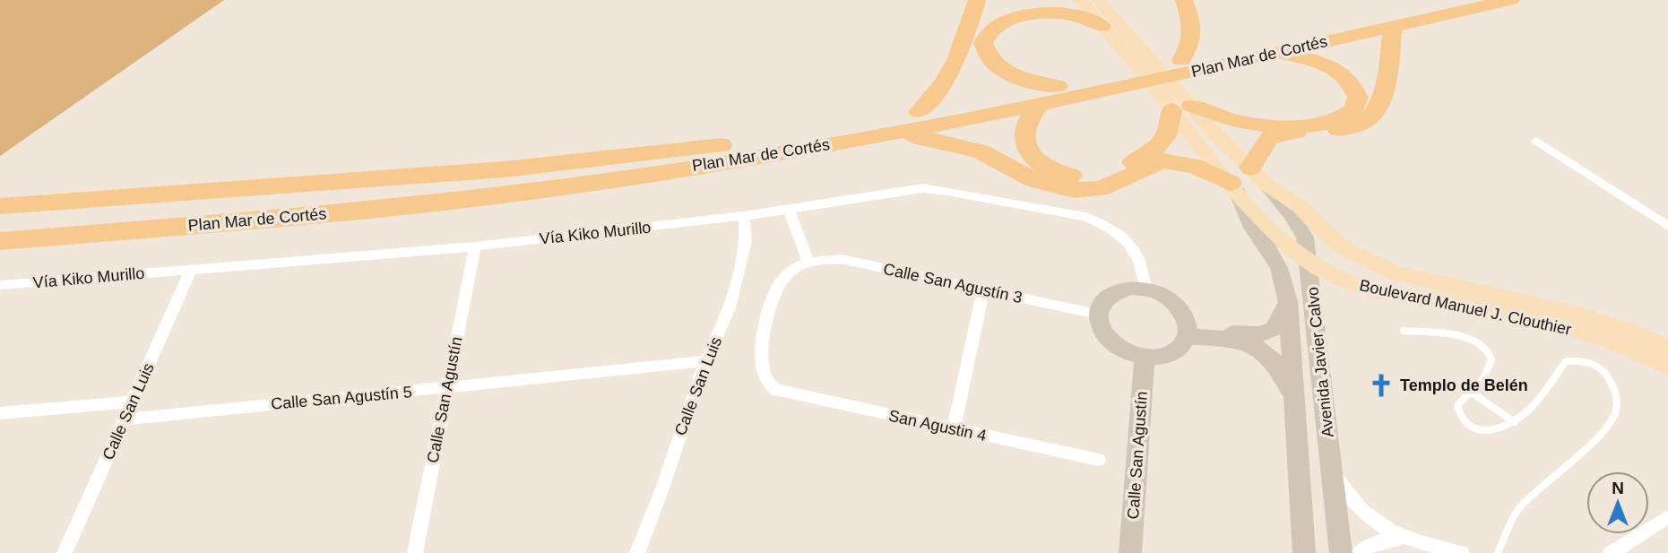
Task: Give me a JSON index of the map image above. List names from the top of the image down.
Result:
{
  "streets": {
    "highway": ["Plan Mar de Cortés"],
    "main road": ["Boulevard Manuel J. Clouthier"],
    "street": [
      "Vía Kiko Murillo",
      "Calle San Agustín 3",
      "Avenida Javier Calvo",
      "Calle San Luis",
      "Calle San Agustín 5",
      "Calle San Agustín",
      "San Agustin 4"
    ]
  },
  "crossings": [
    ["Vía Kiko Murillo", "Calle San Agustín 3"],
    ["Vía Kiko Murillo", "Calle San Luis"],
    ["Vía Kiko Murillo", "Calle San Agustín"],
    ["Calle San Agustín 3", "Calle San Agustín"],
    ["Calle San Agustín 3", "San Agustin 4"],
    ["Boulevard Manuel J. Clouthier", "Avenida Javier Calvo"],
    ["Calle San Luis", "Calle San Agustín 5"],
    ["Calle San Agustín 5", "Calle San Agustín"]
  ],
  "places": {
    "church": ["Templo de Belén"]
  },
  "north": "top"
}
